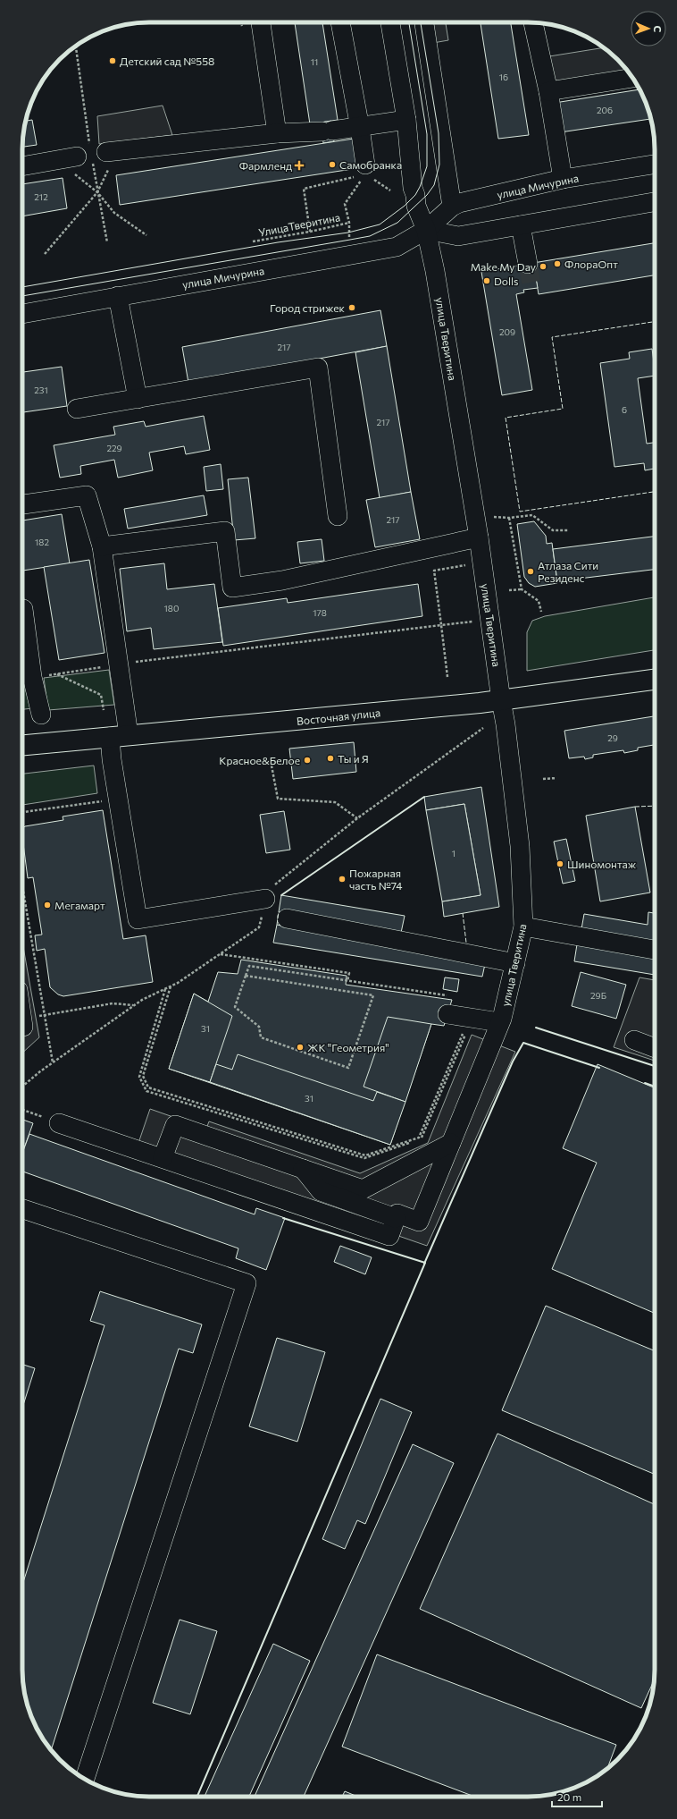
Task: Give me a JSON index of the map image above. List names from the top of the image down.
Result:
{
  "streets": {
    "main road": ["Восточная улица"],
    "street": ["улица Мичурина", "улица Тверитина"],
    "path": ["УлицаТверитина"]
  },
  "crossings": [
    ["улица Мичурина", "улица Тверитина"],
    ["улица Тверитина", "Восточная улица"]
  ],
  "places": {
    "other": [
      "Детский сад №558",
      "Самобранка",
      "ФлораОпт",
      "Make My Day",
      "Dolls",
      "Город стрижек",
      "Атлаза Сити Резиденс",
      "Ты и Я",
      "Красное&Белое",
      "Шиномонтаж",
      "Пожарная часть №74",
      "Мегамарт",
      "ЖК \"Геометрия\""
    ],
    "health": ["Фармленд"]
  },
  "house_numbers": [
    "11",
    "16",
    "206",
    "212",
    "209",
    "217",
    "231",
    "6",
    "217",
    "229",
    "217",
    "182",
    "180",
    "178",
    "29",
    "1",
    "29Б",
    "31",
    "31"
  ],
  "scale_bar": "20 m",
  "north": "right"
}
